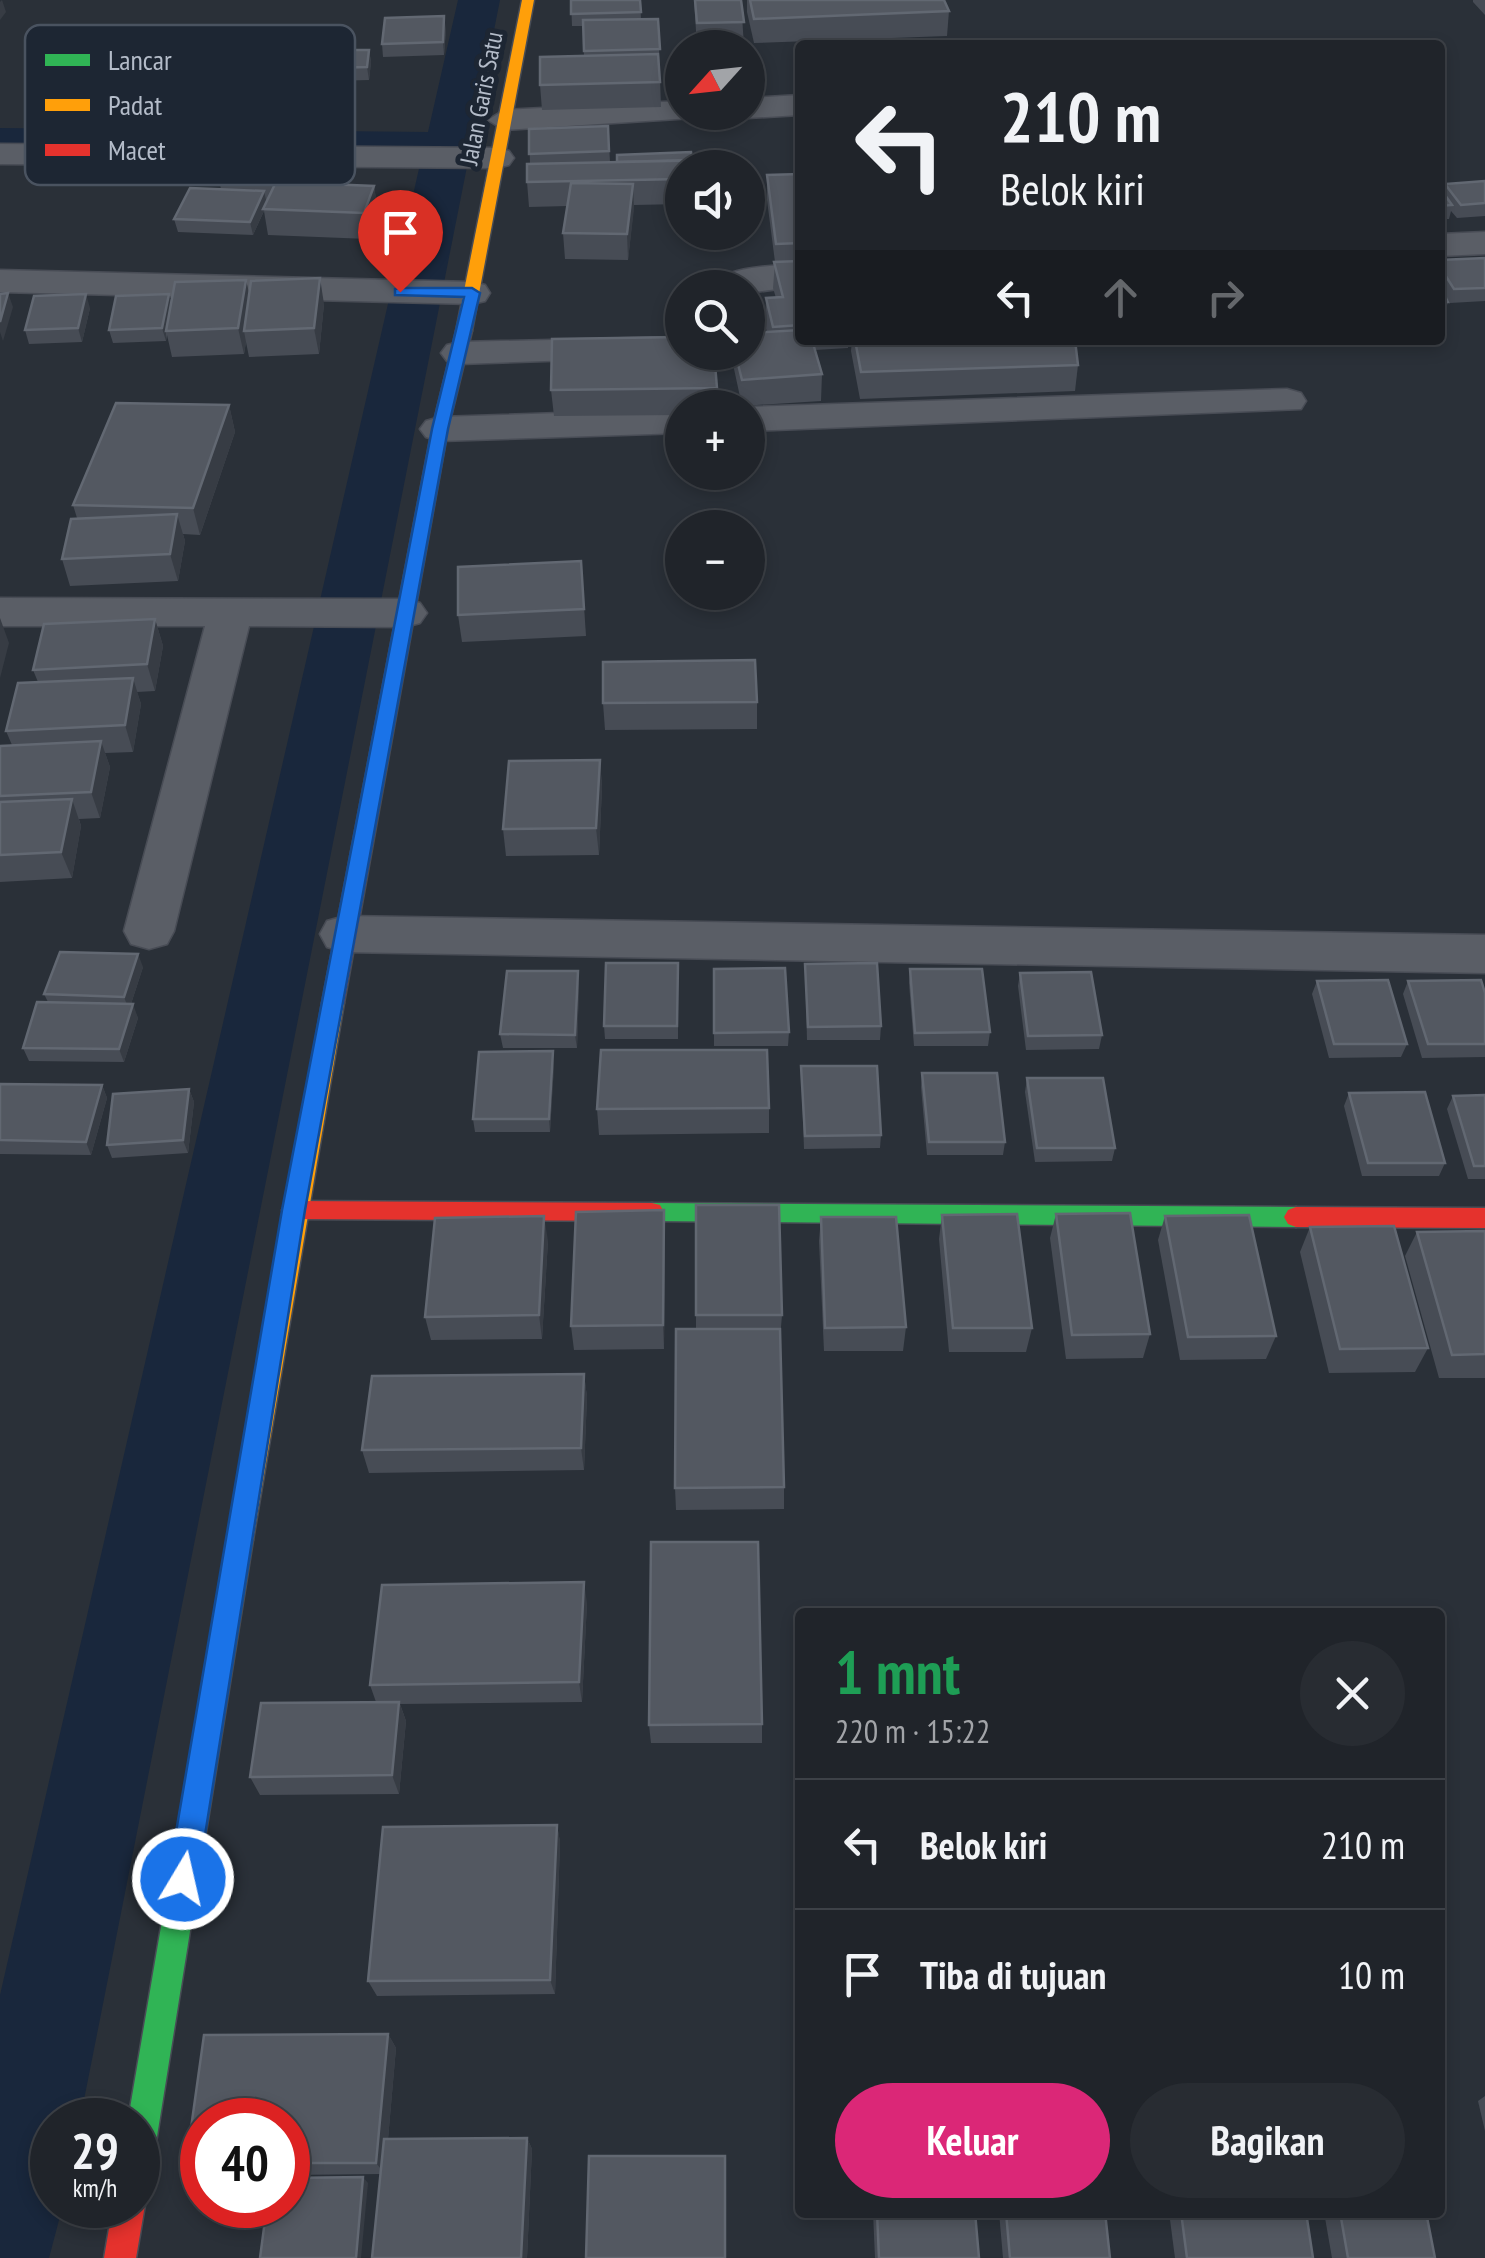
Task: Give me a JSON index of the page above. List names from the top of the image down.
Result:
{
  "streets": {
    "street": ["Jalan Garis Satu"]
  },
  "legend": ["Lancar", "Padat", "Macet"],
  "north": "bottom left",
  "page": {
    "map_buttons": ["+", "−"],
    "turn": ["210 m", "Belok kiri"],
    "heading": ["1 mnt", "220 m · 15:22"],
    "list": [
      {
        "name": "Belok kiri",
        "value": "210 m"
      },
      {
        "name": "Tiba di tujuan",
        "value": "10 m"
      }
    ],
    "buttons": ["Keluar", "Bagikan"],
    "speed": "29 km/h",
    "limit": "40"
  }
}
